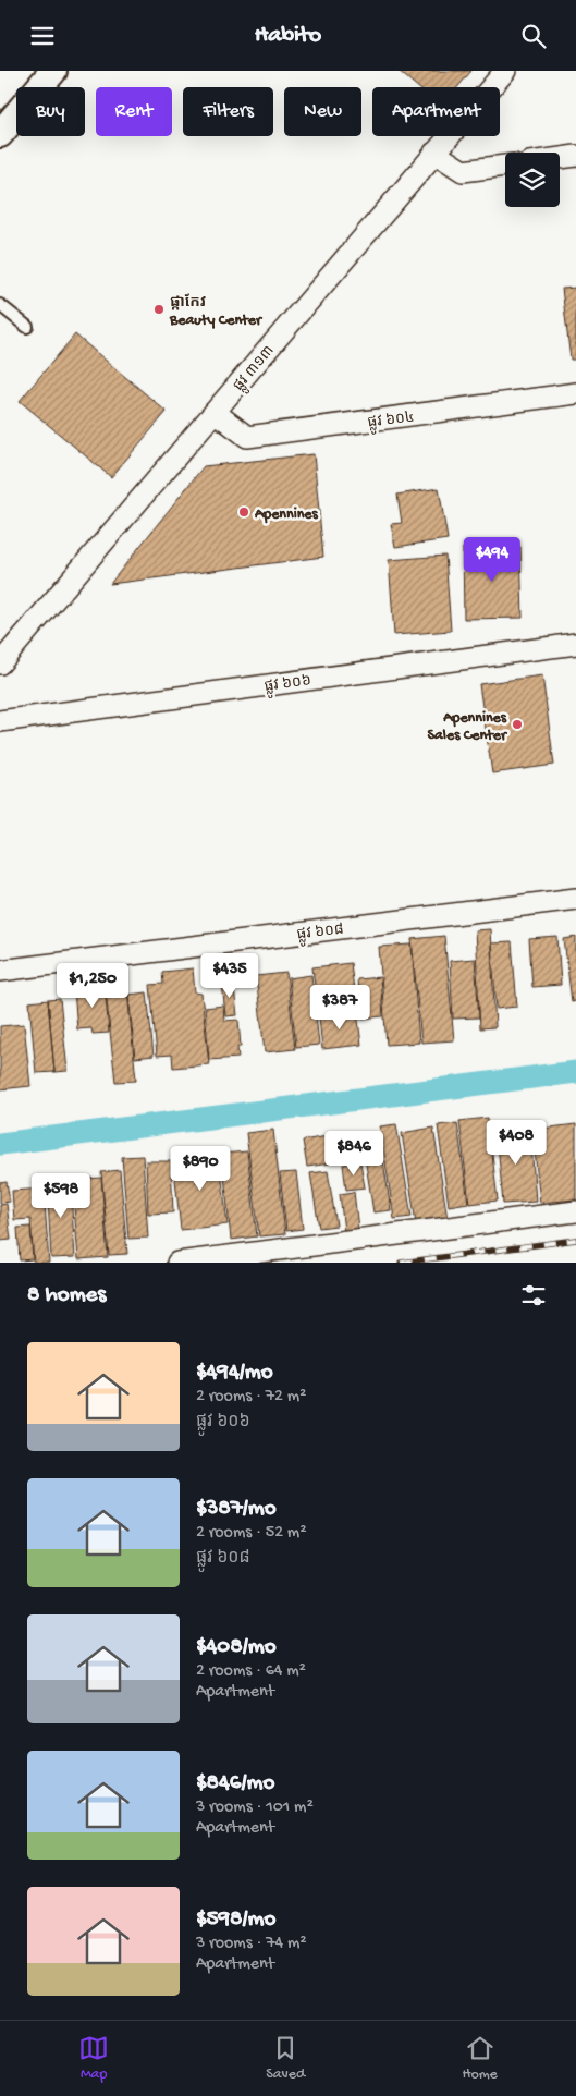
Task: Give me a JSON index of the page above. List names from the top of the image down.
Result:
{
  "streets": {
    "street": [
      "ផ្លូវ ៣១៣",
      "ផ្លូវ ៦០៤",
      "ផ្លូវ ៦០៦",
      "ផ្លូវ ៦០៨"
    ]
  },
  "crossings": [
    ["ផ្លូវ ៣១៣", "ផ្លូវ ៦០៤"]
  ],
  "places": ["ផ្កាកែវ Beauty Center", "Apennines", "Apennines Sales Center"],
  "page": {
    "header": "Habito",
    "chip": [
      "Buy",
      "Rent",
      "Filters",
      "New",
      "Apartment"
    ],
    "price": [
      "$494",
      "$435",
      "$1,250",
      "$387",
      "$408",
      "$846",
      "$890",
      "$598"
    ],
    "heading": "8 homes",
    "list": [
      {
        "name": "$494/mo",
        "note": "2 rooms · 72 m² · ផ្លូវ ៦០៦"
      },
      {
        "name": "$387/mo",
        "note": "2 rooms · 52 m² · ផ្លូវ ៦០៨"
      },
      {
        "name": "$408/mo",
        "note": "2 rooms · 64 m² · Apartment"
      },
      {
        "name": "$846/mo",
        "note": "3 rooms · 101 m² · Apartment"
      },
      {
        "name": "$598/mo",
        "note": "3 rooms · 74 m² · Apartment"
      }
    ],
    "tabs": ["Map", "Saved", "Home"]
  }
}
